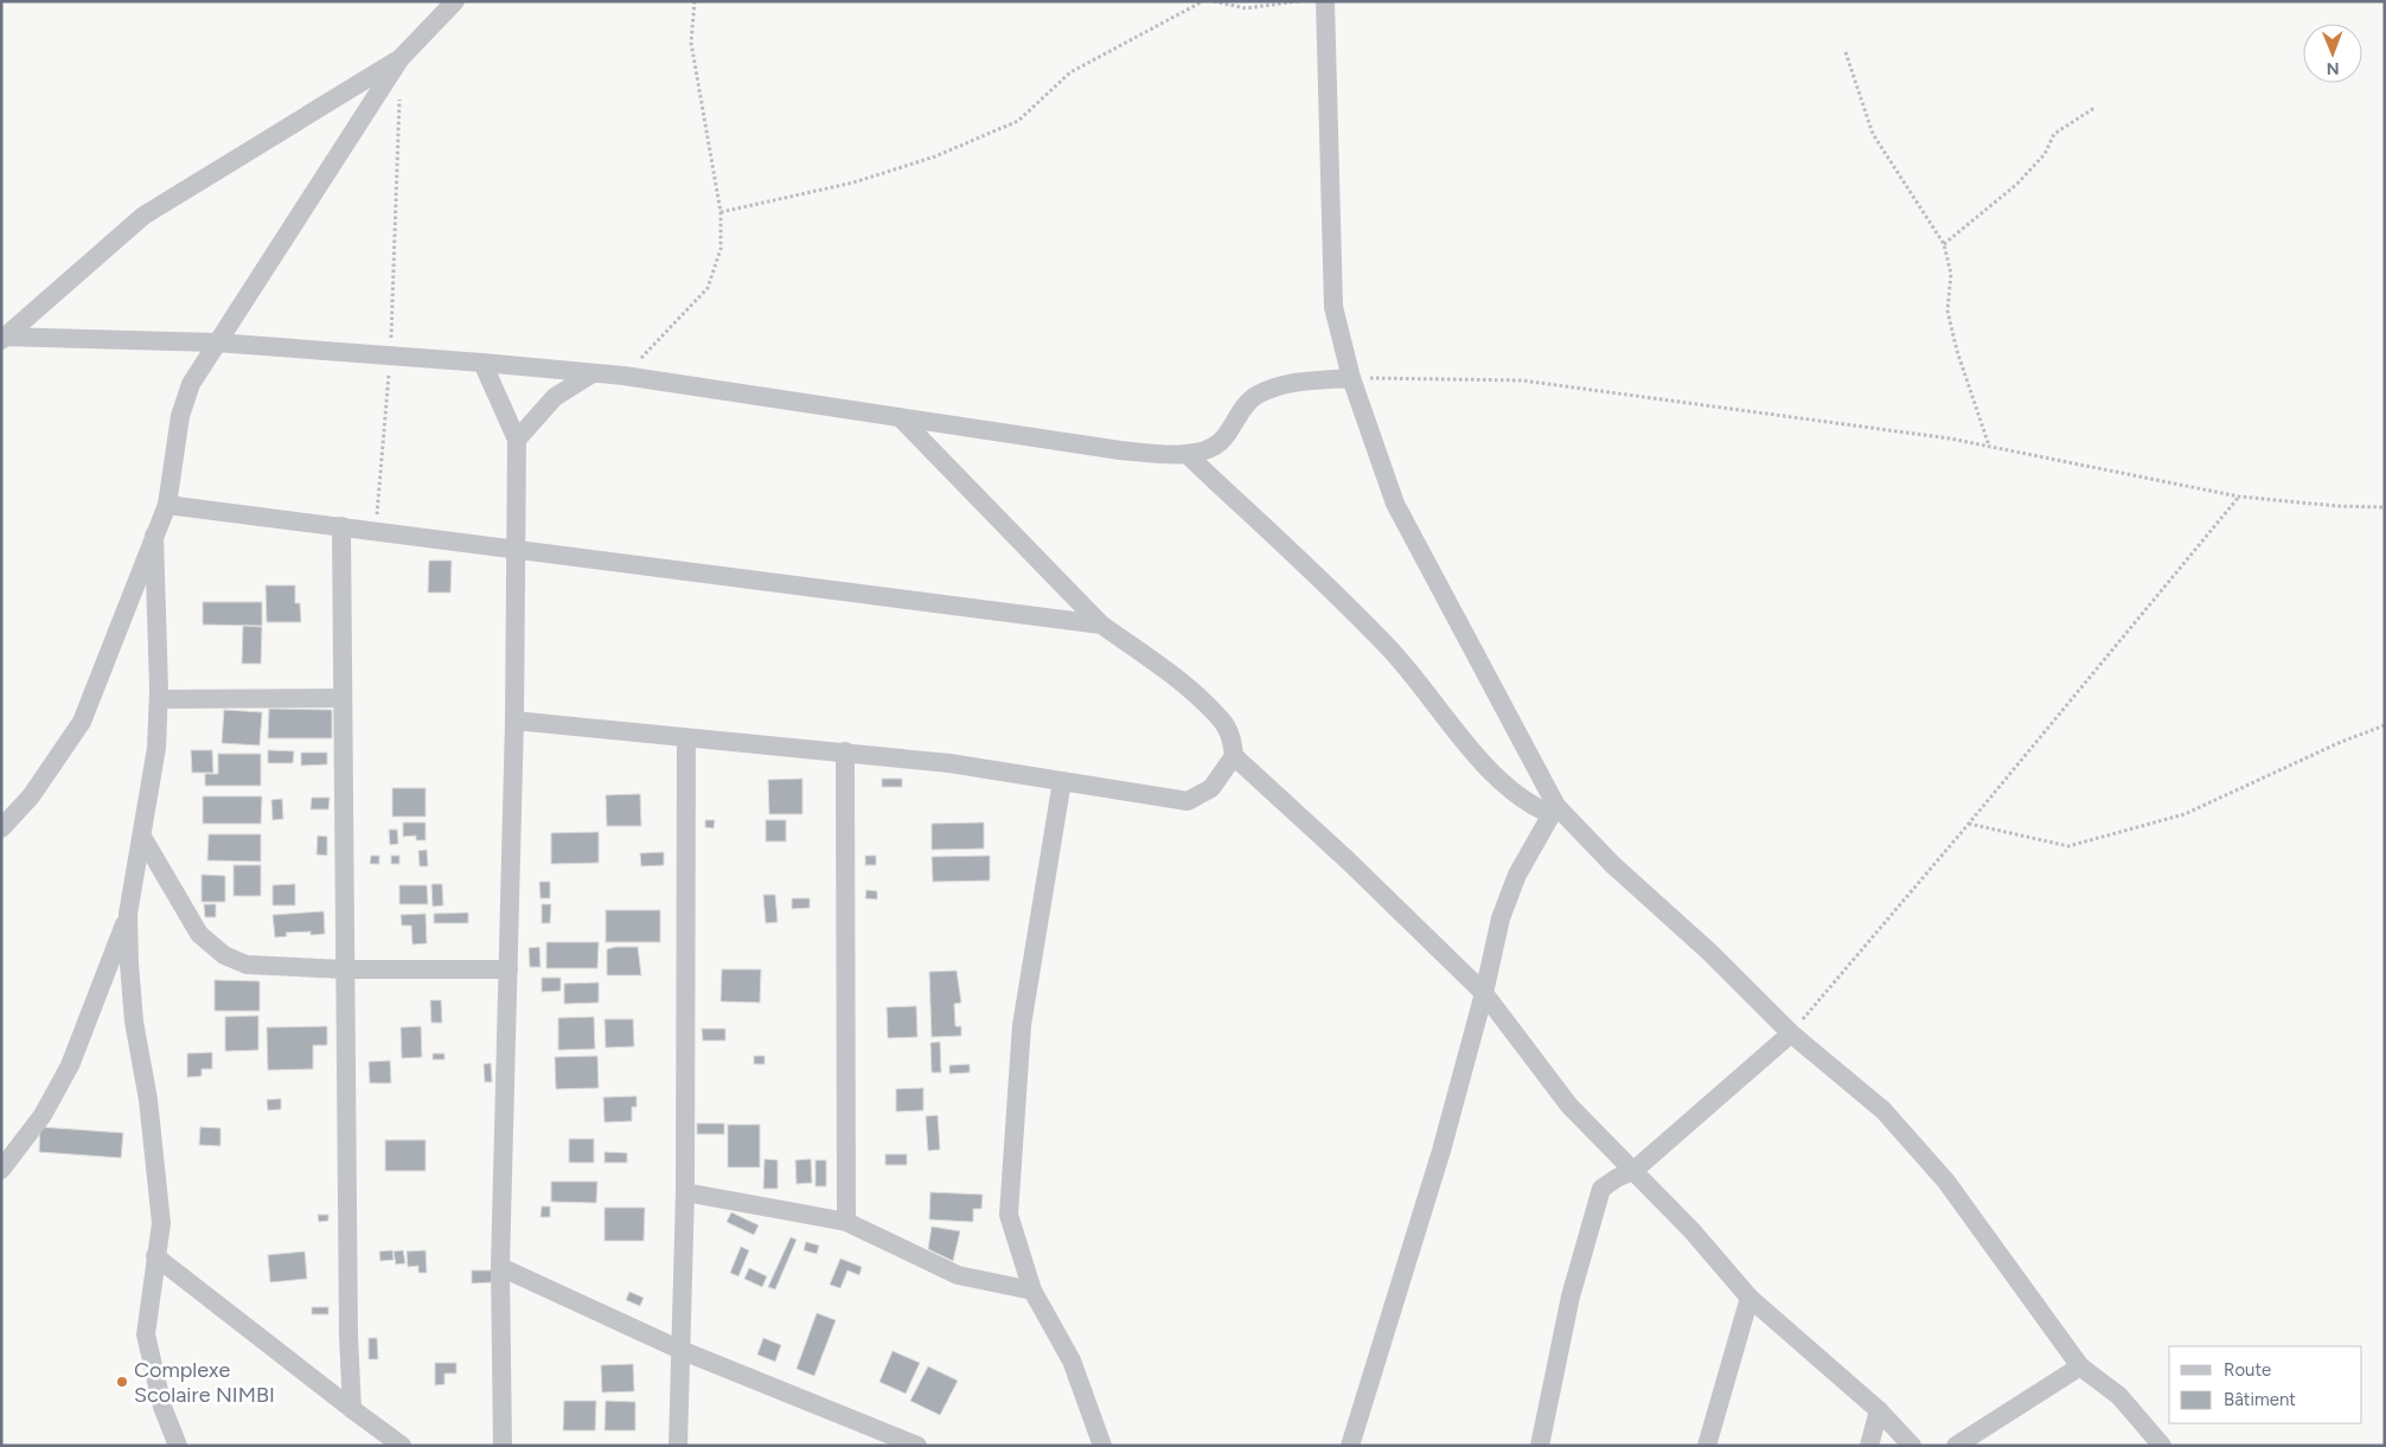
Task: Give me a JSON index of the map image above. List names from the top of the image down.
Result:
{
  "places": ["Complexe Scolaire NIMBI"],
  "legend": ["Route", "Bâtiment"],
  "north": "bottom"
}
